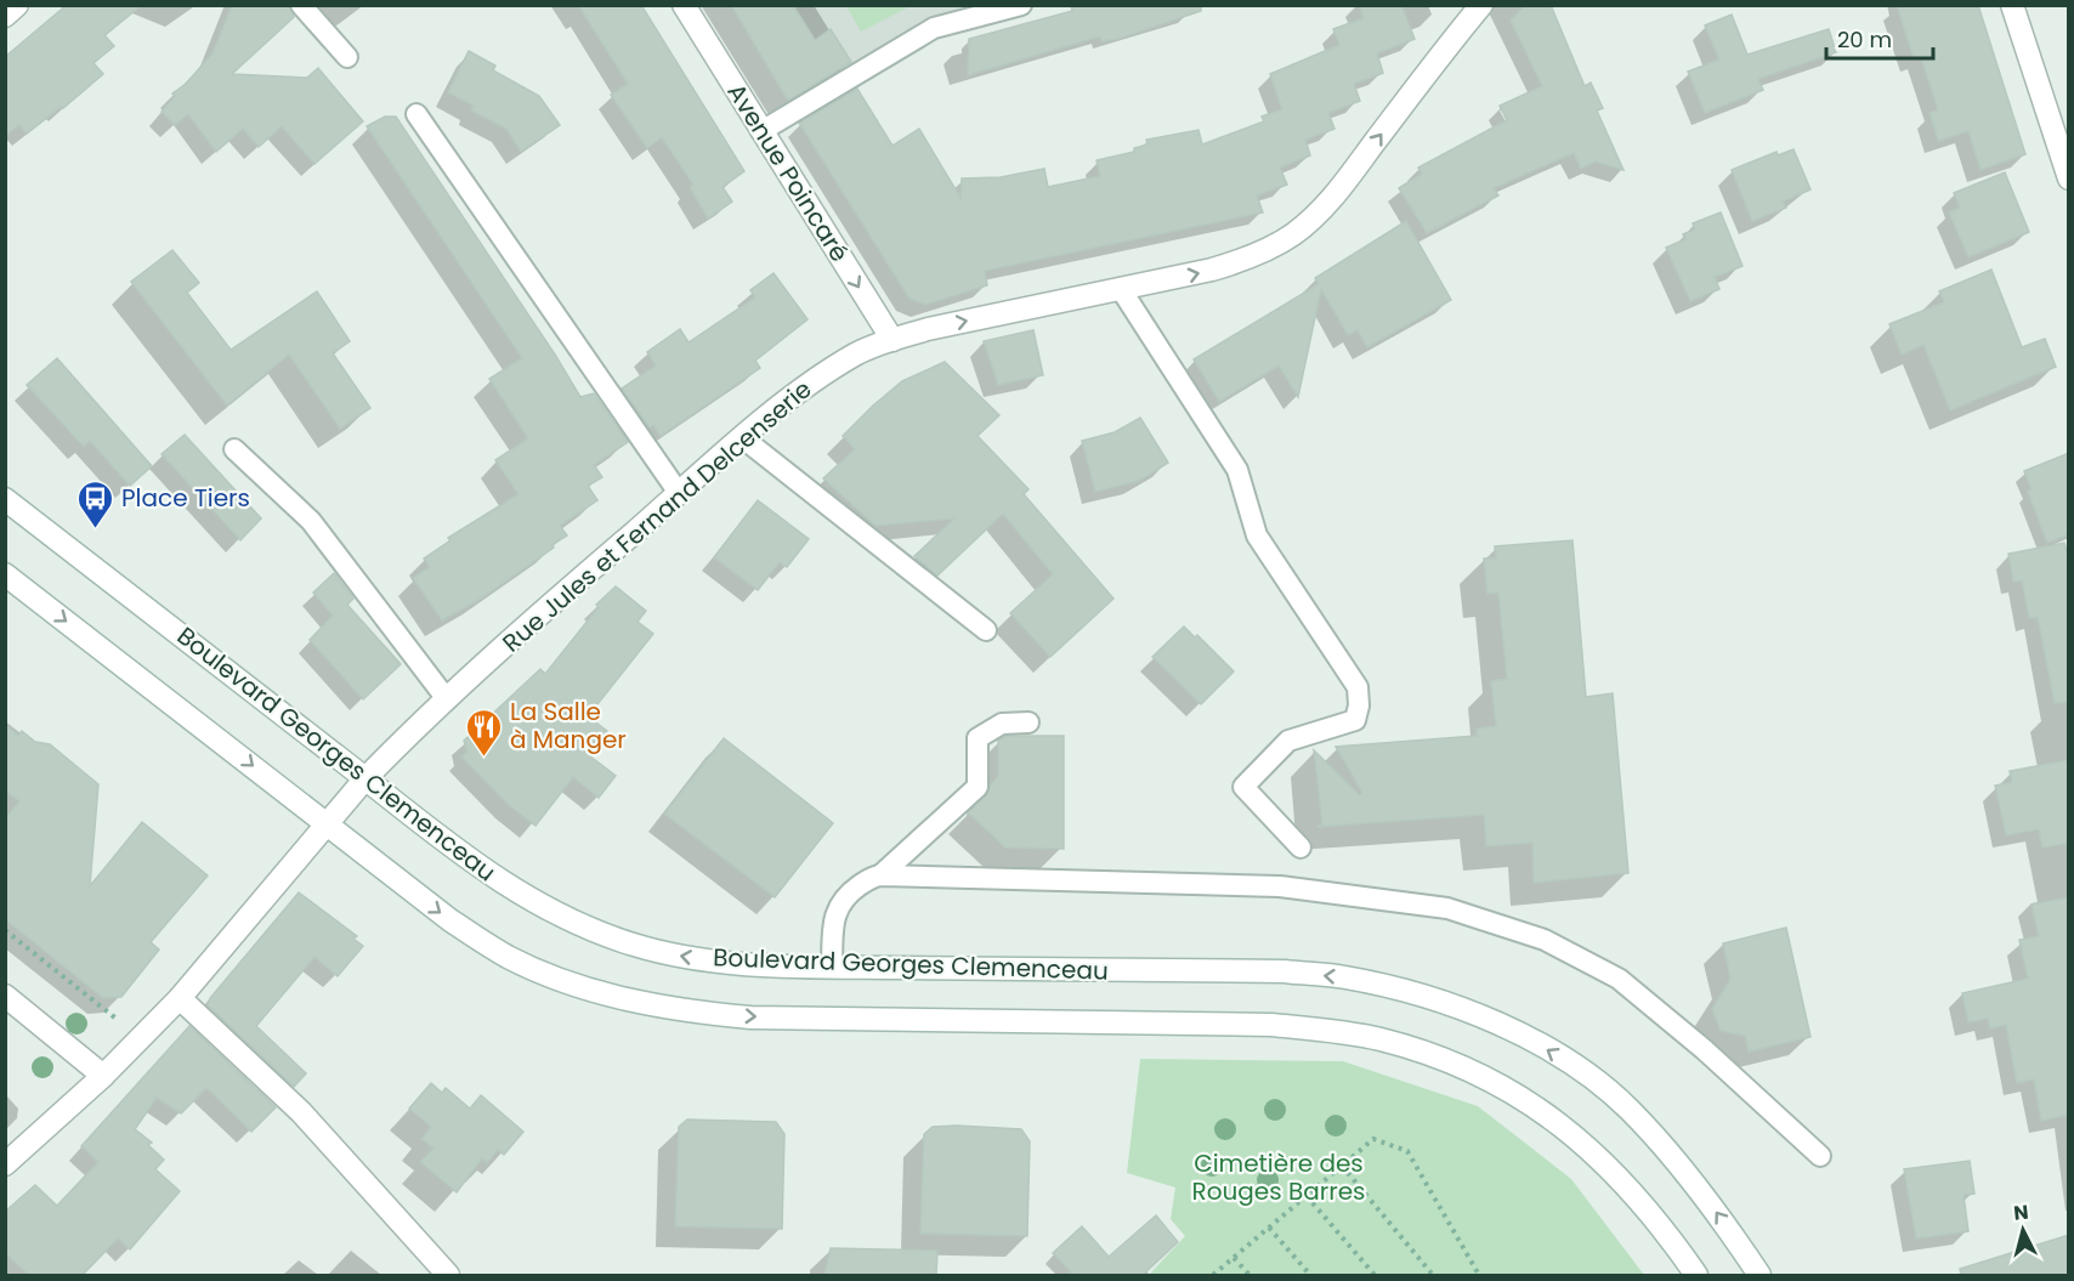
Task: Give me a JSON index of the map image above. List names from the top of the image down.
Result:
{
  "streets": {
    "main road": ["Avenue Poincaré", "Rue Jules et Fernand Delcenserie", "Boulevard Georges Clemenceau"]
  },
  "crossings": [
    ["Avenue Poincaré", "Rue Jules et Fernand Delcenserie"],
    ["Rue Jules et Fernand Delcenserie", "Boulevard Georges Clemenceau"]
  ],
  "one_way": ["Avenue Poincaré", "Rue Jules et Fernand Delcenserie"],
  "parks": ["Cimetière des Rouges Barres"],
  "places": {
    "bus stop": ["Place Tiers"],
    "restaurant": ["La Salle à Manger"]
  },
  "scale_bar": "20 m",
  "north": "top"
}
